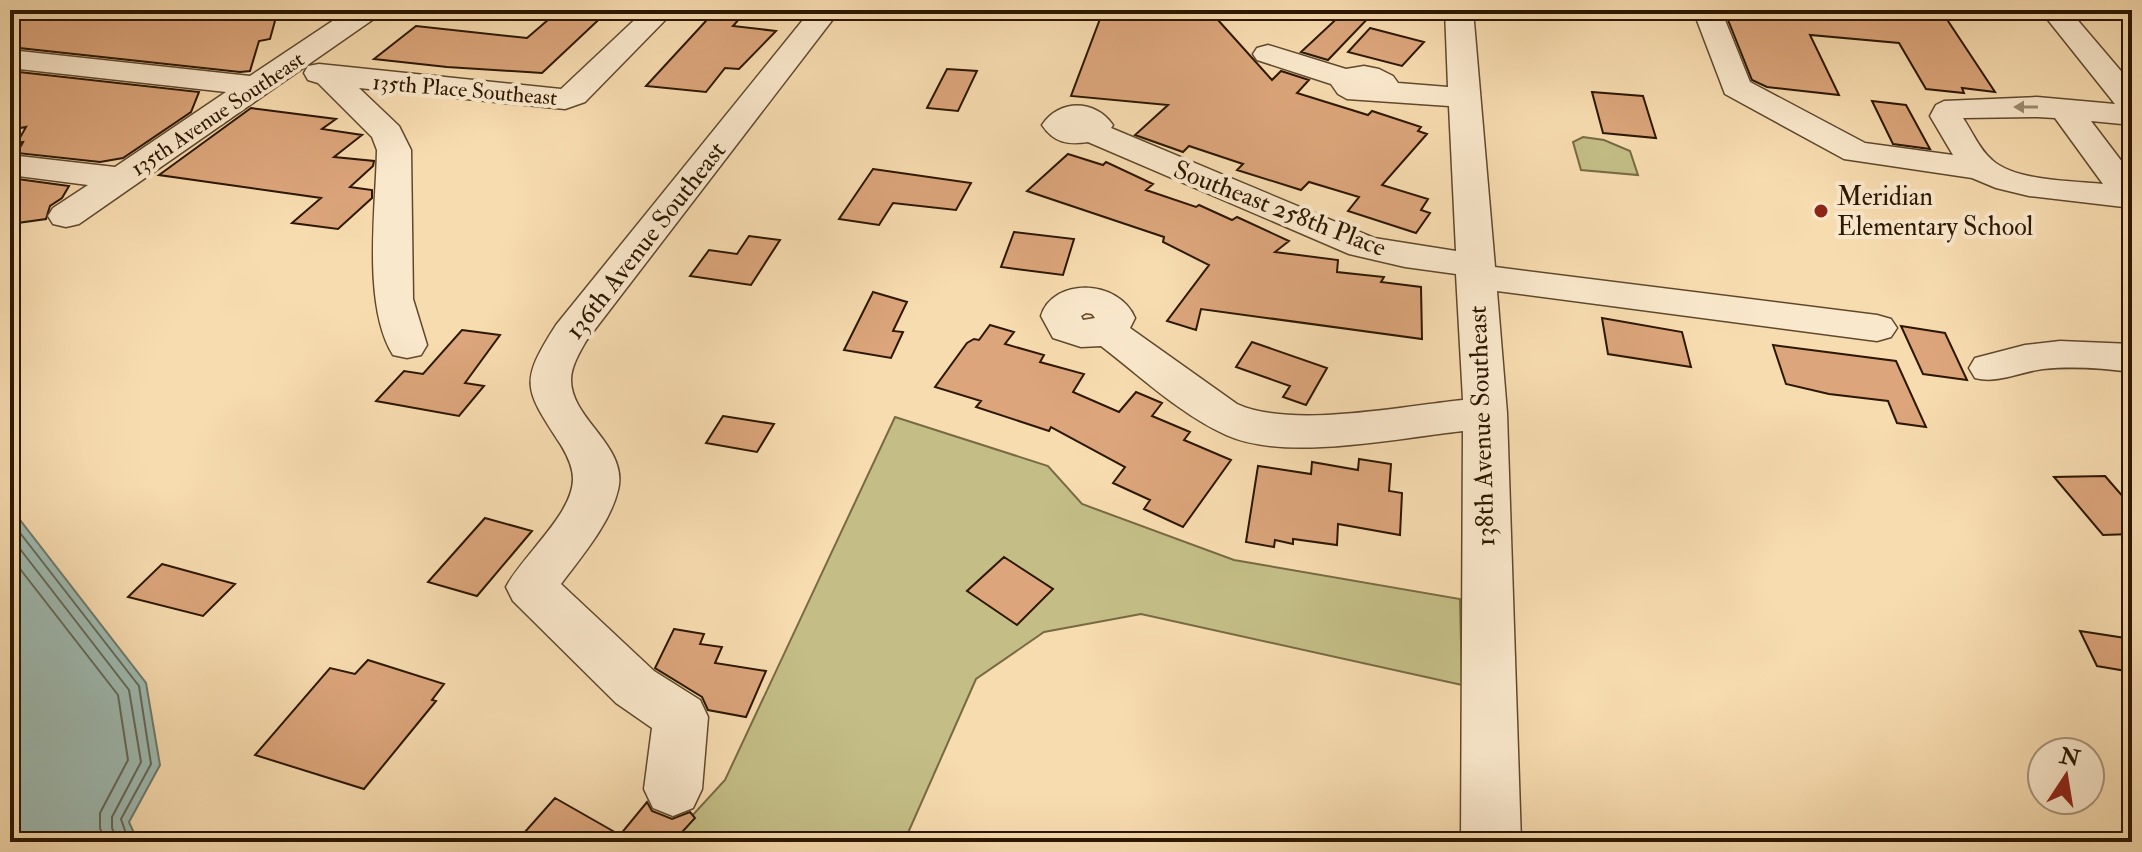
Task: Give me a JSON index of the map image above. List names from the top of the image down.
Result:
{
  "streets": {
    "street": [
      "135th Place Southeast",
      "135th Avenue Southeast",
      "Southeast 258th Place",
      "136th Avenue Southeast",
      "138th Avenue Southeast"
    ]
  },
  "crossings": [
    ["135th Place Southeast", "135th Avenue Southeast"],
    ["Southeast 258th Place", "138th Avenue Southeast"]
  ],
  "places": ["Meridian Elementary School"],
  "north": "top"
}
